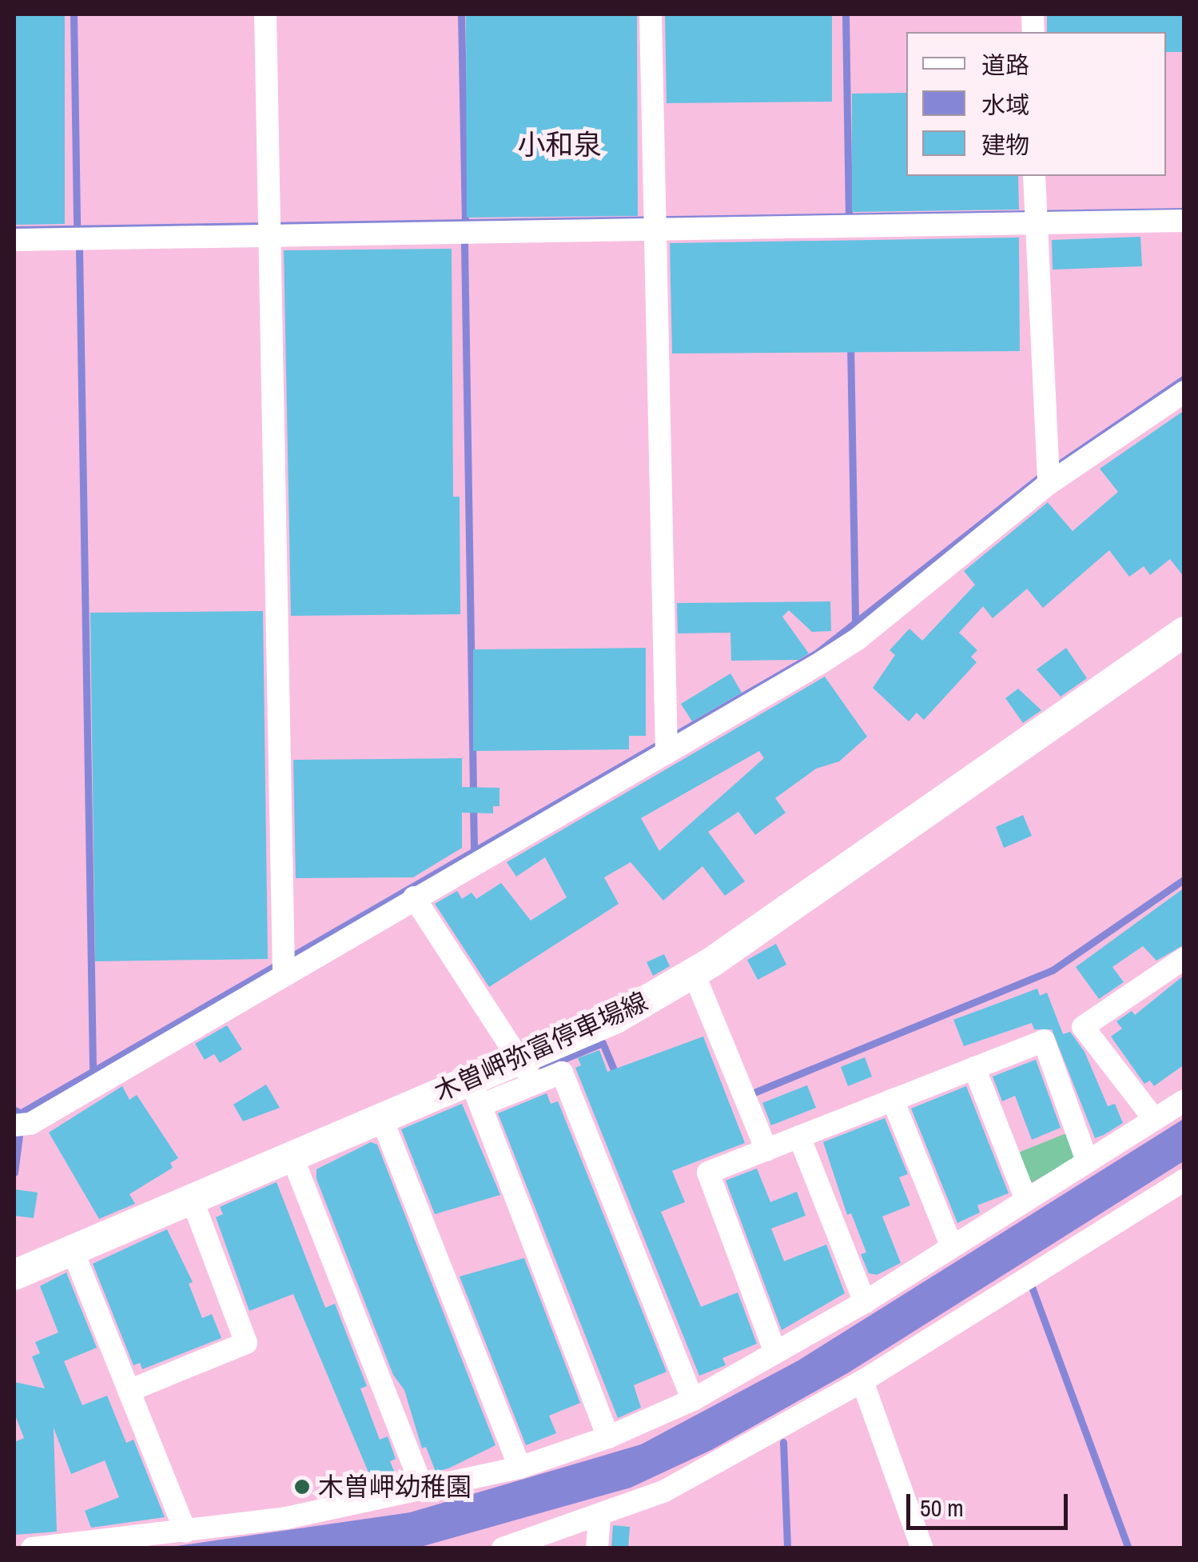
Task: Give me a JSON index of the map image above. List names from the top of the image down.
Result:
{
  "streets": {
    "main road": ["木曽岬弥富停車場線"]
  },
  "districts": ["小和泉"],
  "places": ["木曽岬幼稚園"],
  "legend": ["道路", "水域", "建物"],
  "scale_bar": "50 m"
}
